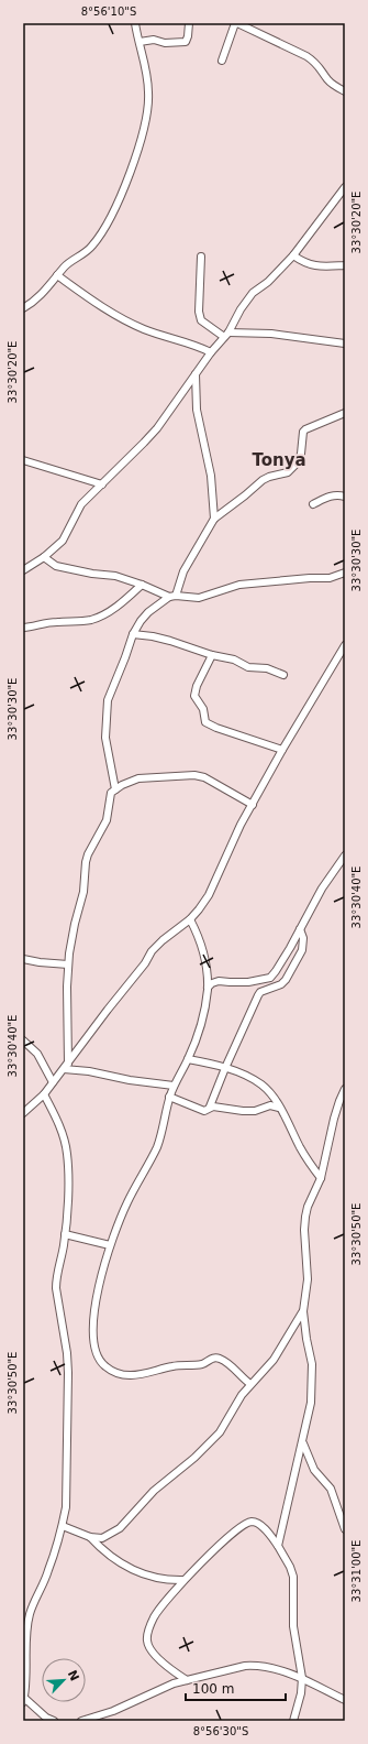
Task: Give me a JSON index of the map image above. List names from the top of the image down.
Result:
{
  "districts": ["Tonya"],
  "scale_bar": "100 m",
  "north": "top right",
  "coordinates": [
    "8°56'10\"S",
    "33°30'20\"E",
    "33°30'30\"E",
    "33°30'40\"E",
    "33°30'50\"E",
    "33°31'00\"E",
    "8°56'30\"S"
  ]
}
